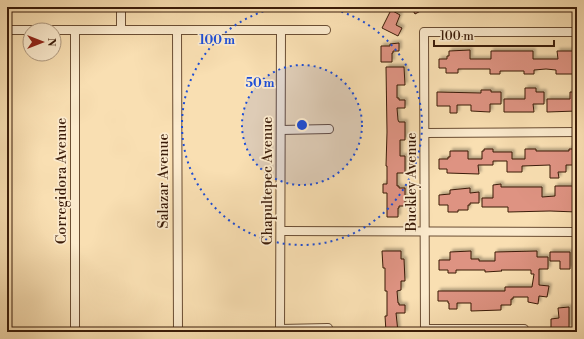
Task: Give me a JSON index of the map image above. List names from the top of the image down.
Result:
{
  "streets": {
    "street": [
      "Corregidora Avenue",
      "Salazar Avenue",
      "Chapultepec Avenue",
      "Buckley Avenue"
    ]
  },
  "scale_bar": "100 m",
  "north": "right",
  "rings": ["100 m", "50 m"]
}
